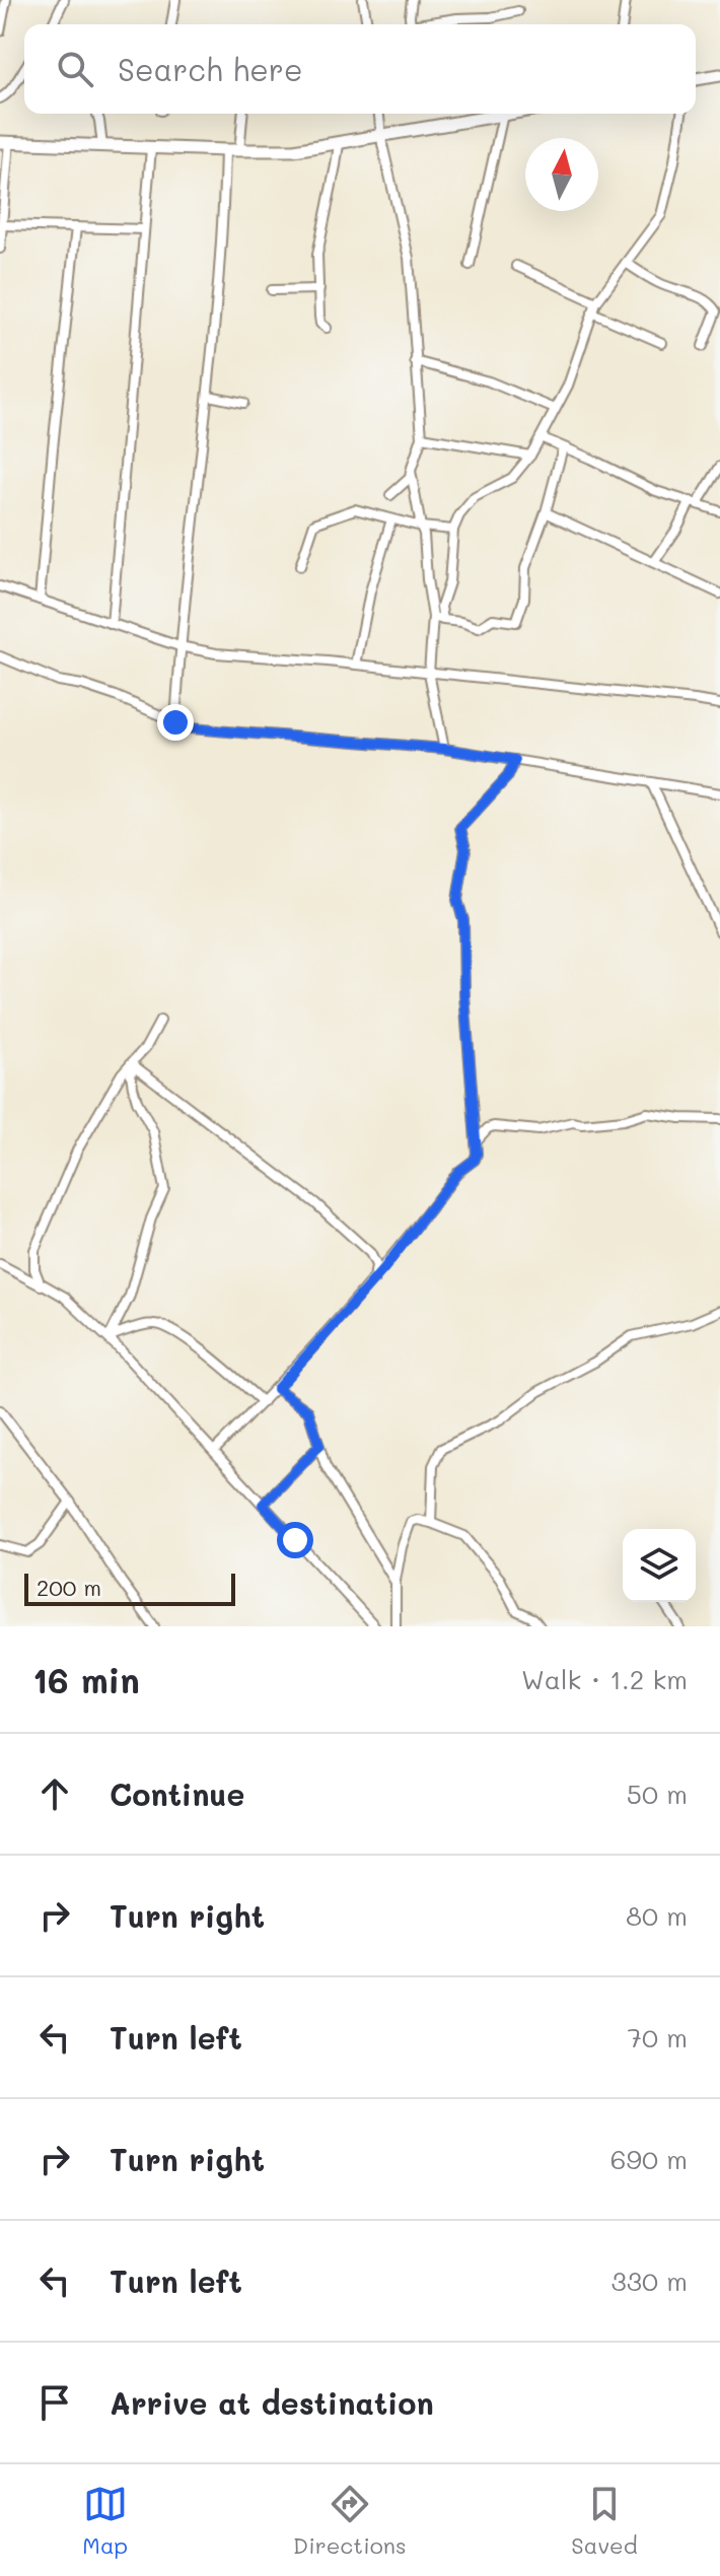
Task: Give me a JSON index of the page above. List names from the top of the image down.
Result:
{
  "scale_bar": "200 m",
  "north": "top",
  "page": {
    "search": "Search here",
    "scale": "200 m",
    "heading": ["16 min", "Walk · 1.2 km"],
    "list": [
      ["Continue", "50 m"],
      ["Turn right", "80 m"],
      ["Turn left", "70 m"],
      ["Turn right", "690 m"],
      ["Turn left", "330 m"],
      "Arrive at destination"
    ],
    "nav": ["Map", "Directions", "Saved"]
  }
}
